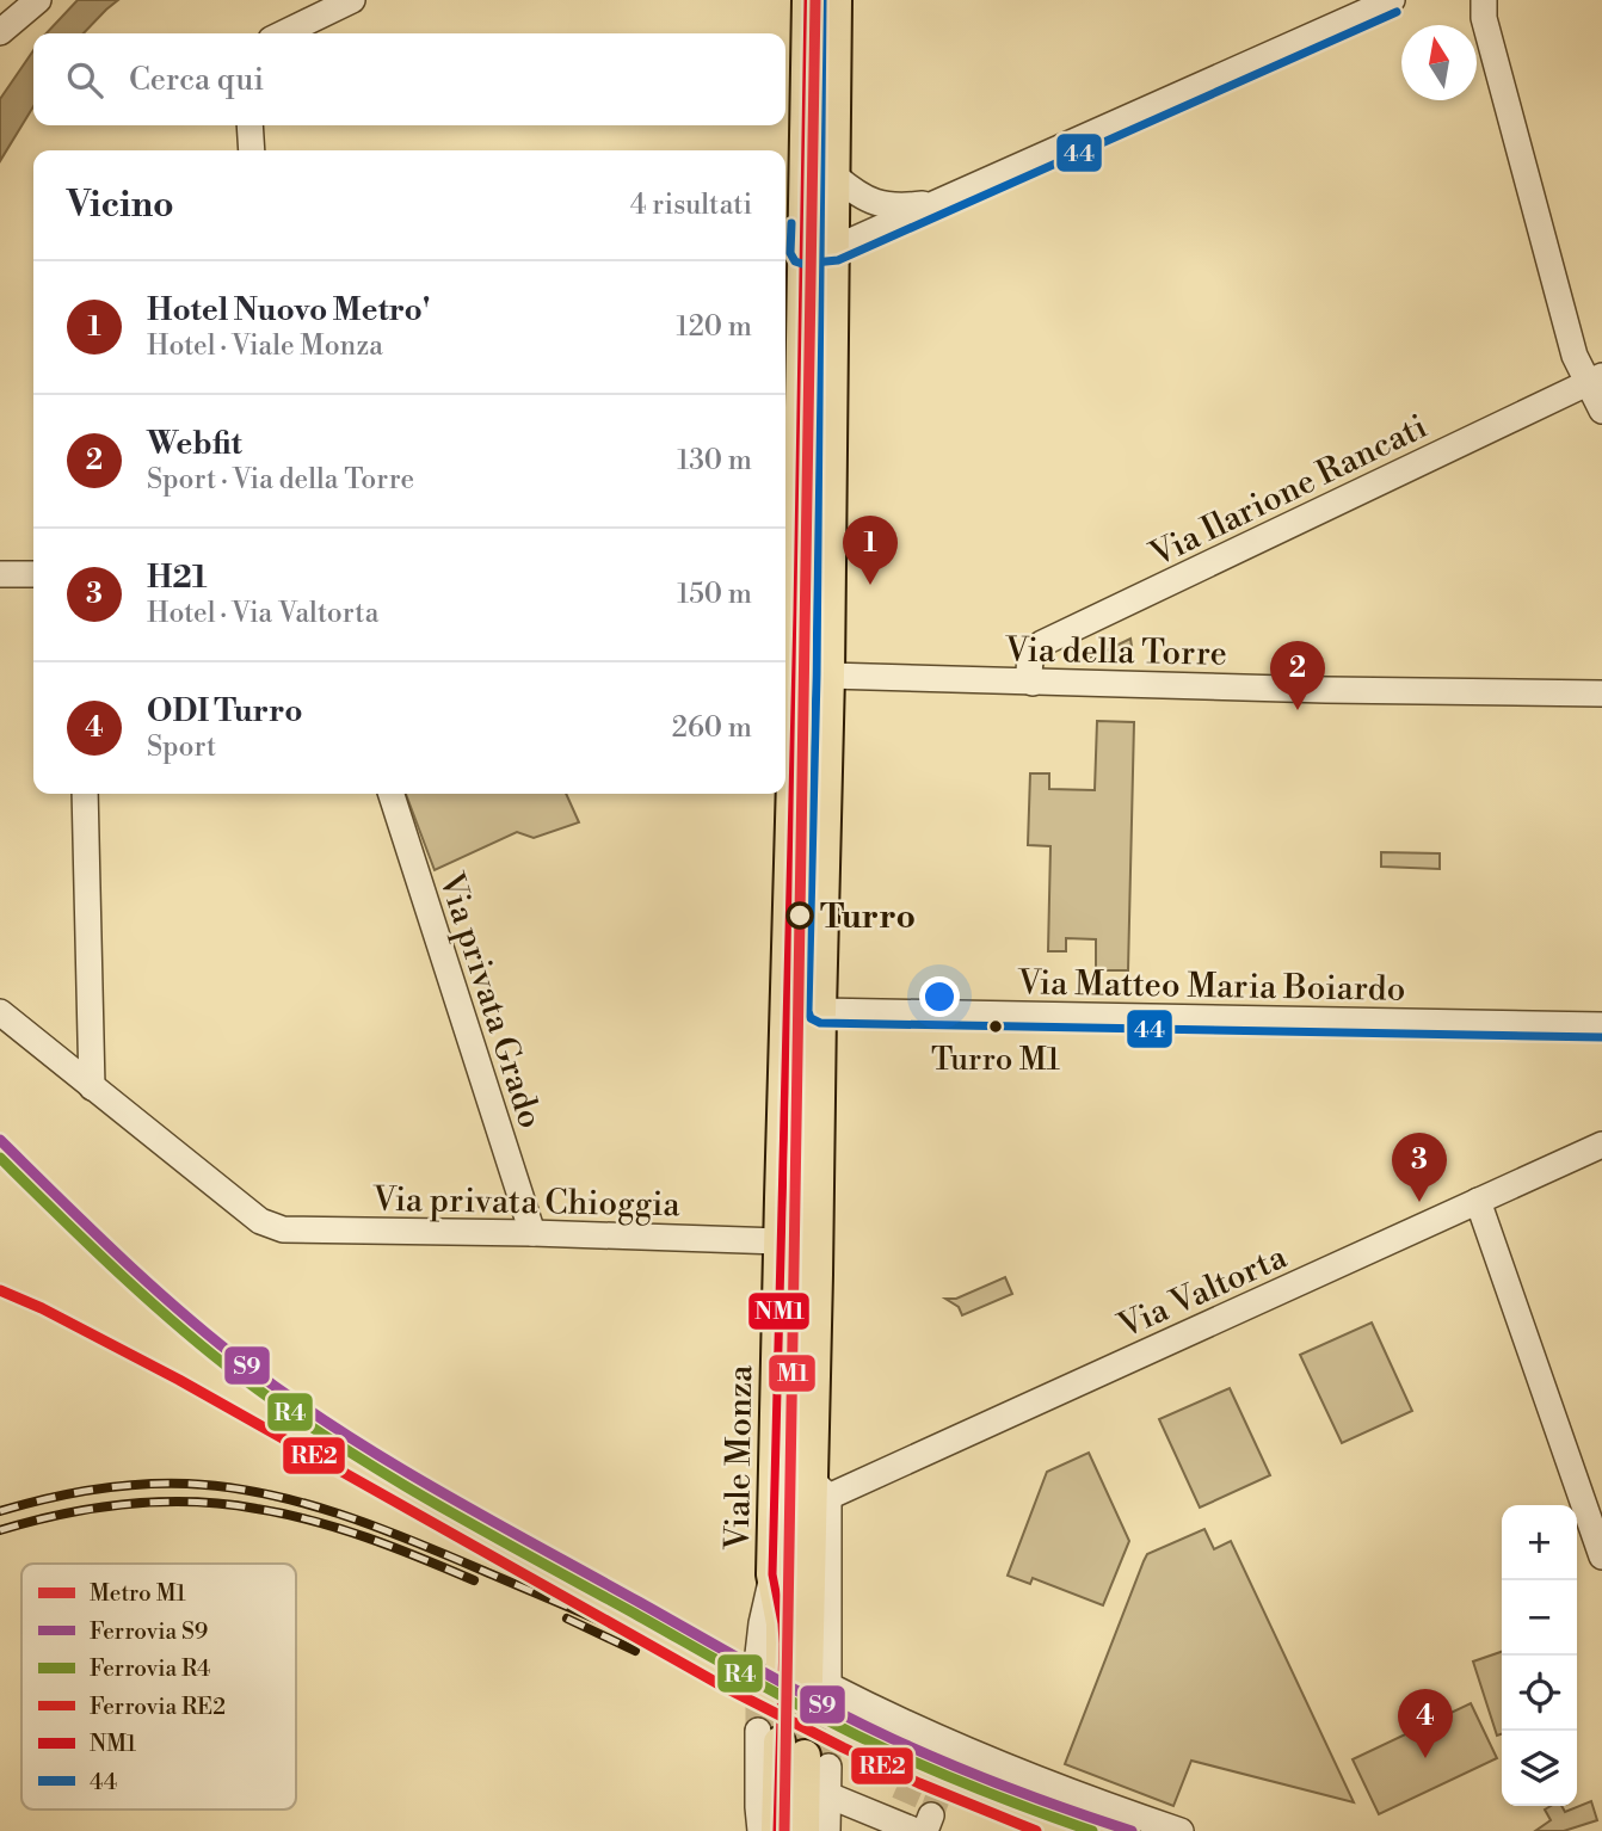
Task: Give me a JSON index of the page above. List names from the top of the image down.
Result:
{
  "streets": {
    "main road": ["Viale Monza"],
    "street": [
      "Via Ilarione Rancati",
      "Via della Torre",
      "Via Matteo Maria Boiardo",
      "Via privata Grado",
      "Via privata Chioggia",
      "Via Valtorta"
    ]
  },
  "crossings": [
    ["Via Ilarione Rancati", "Via della Torre"],
    ["Via privata Grado", "Via privata Chioggia"],
    ["Via privata Chioggia", "Viale Monza"]
  ],
  "places": ["Turro", "Turro M1"],
  "lines": [
    "metro line M1",
    "transit line NM1",
    "transit line 44",
    "rail line S9",
    "rail line R4",
    "rail line RE2"
  ],
  "legend": [
    "Metro M1",
    "Ferrovia S9",
    "Ferrovia R4",
    "Ferrovia RE2",
    "NM1",
    "44"
  ],
  "north": "top",
  "page": {
    "search": "Cerca qui",
    "heading": ["Vicino", "4 risultati"],
    "list": [
      {
        "mark": "1",
        "name": "Hotel Nuovo Metro'",
        "note": "Hotel · Viale Monza",
        "value": "120 m"
      },
      {
        "mark": "2",
        "name": "Webfit",
        "note": "Sport · Via della Torre",
        "value": "130 m"
      },
      {
        "mark": "3",
        "name": "H21",
        "note": "Hotel · Via Valtorta",
        "value": "150 m"
      },
      {
        "mark": "4",
        "name": "ODI Turro",
        "note": "Sport",
        "value": "260 m"
      }
    ],
    "pins": [
      "1",
      "2",
      "3",
      "4"
    ],
    "map_buttons": ["+", "−"]
  }
}
